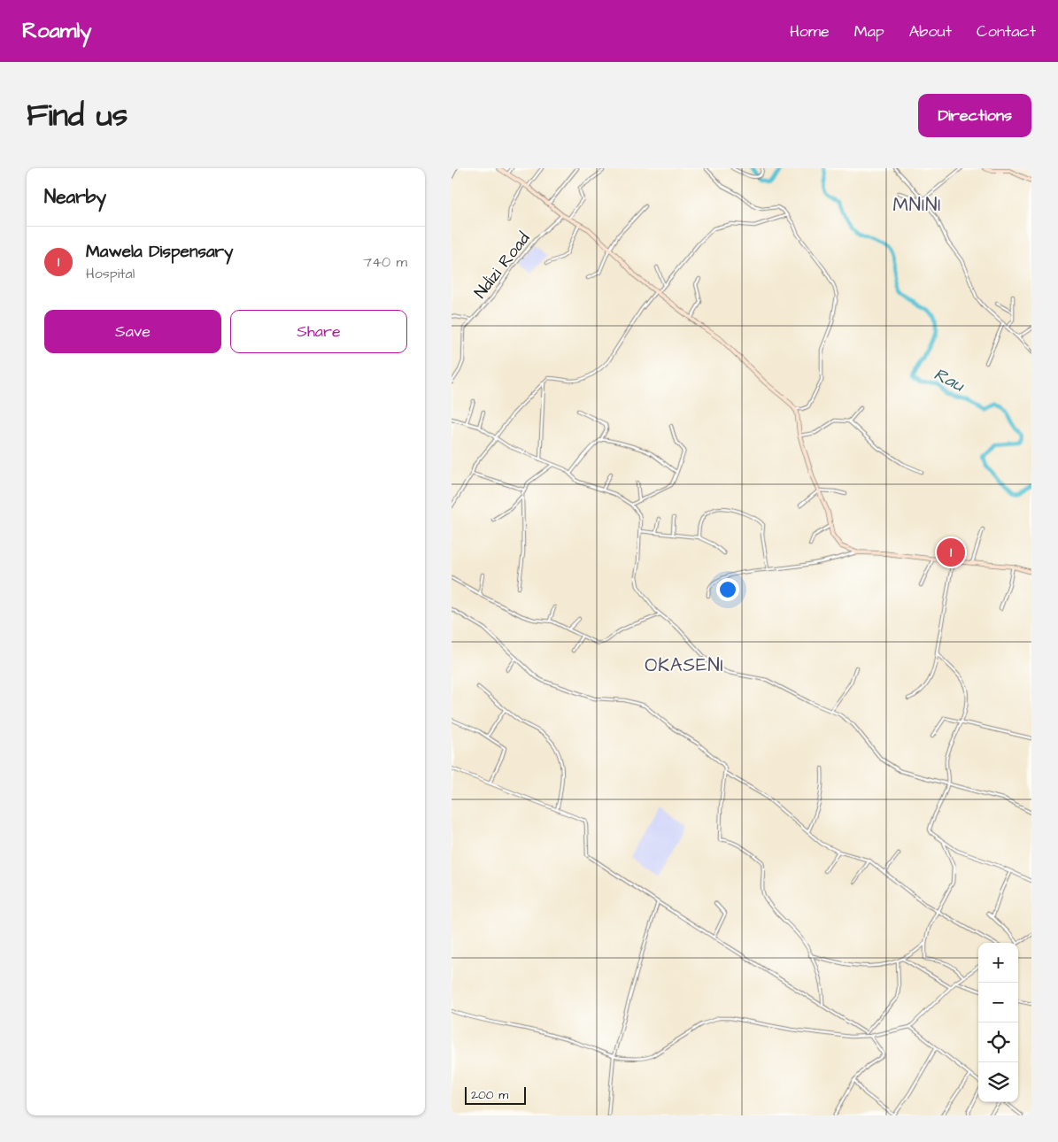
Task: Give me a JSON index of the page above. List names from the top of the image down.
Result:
{
  "streets": {
    "street": ["Ndizi Road"]
  },
  "districts": ["MNINI", "OKASENI"],
  "water": ["Rau"],
  "scale_bar": "200 m",
  "page": {
    "header": "Roamly",
    "nav": [
      "Home",
      "Map",
      "About",
      "Contact"
    ],
    "title": "Find us",
    "buttons": [
      "Directions",
      ["Save", "Share"]
    ],
    "heading": "Nearby",
    "list": [
      {
        "mark": "1",
        "name": "Mawela Dispensary",
        "note": "Hospital",
        "value": "740 m"
      }
    ],
    "pins": "1",
    "map_buttons": ["+", "−"],
    "scale": "200 m"
  }
}
